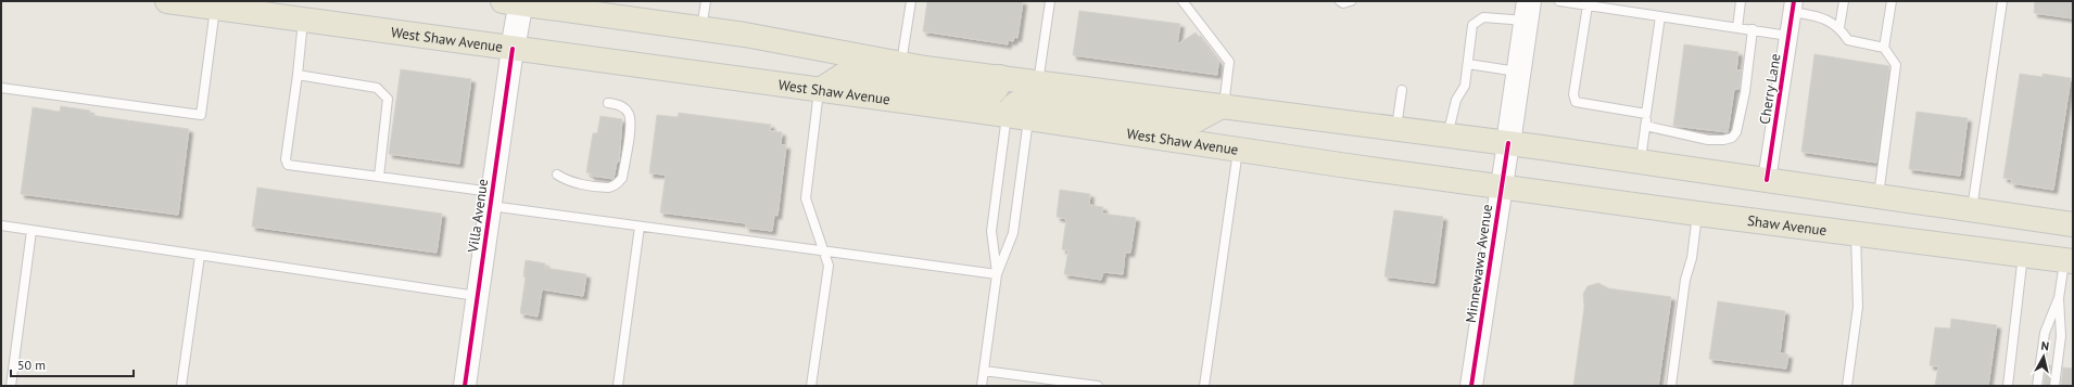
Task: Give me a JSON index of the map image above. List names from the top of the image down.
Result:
{
  "streets": {
    "main road": [
      "West Shaw Avenue",
      "Villa Avenue",
      "Shaw Avenue",
      "Minnewawa Avenue"
    ],
    "street": ["Cherry Lane"]
  },
  "crossings": [
    ["West Shaw Avenue", "Villa Avenue"],
    ["West Shaw Avenue", "Shaw Avenue"],
    ["West Shaw Avenue", "Minnewawa Avenue"],
    ["Shaw Avenue", "Minnewawa Avenue"]
  ],
  "scale_bar": "50 m",
  "north": "top"
}
